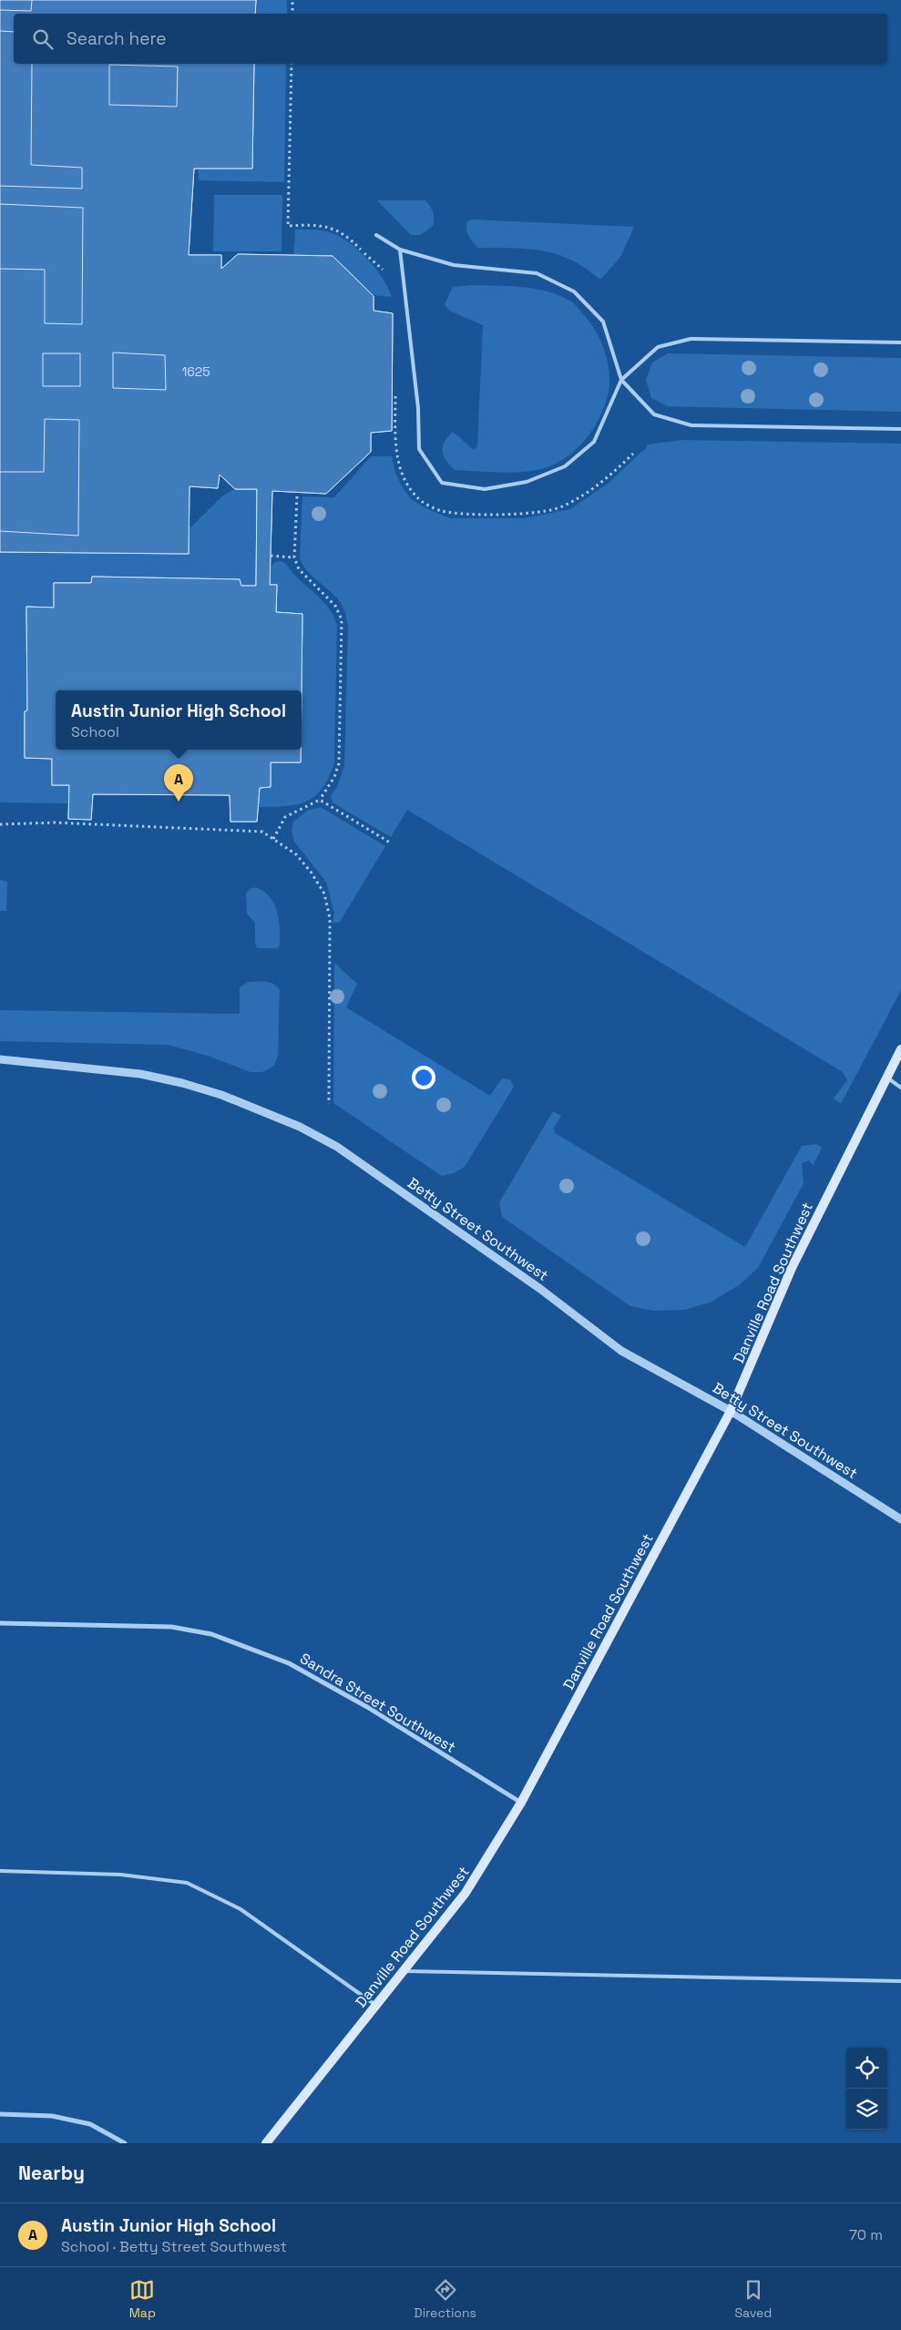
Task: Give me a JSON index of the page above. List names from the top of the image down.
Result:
{
  "streets": {
    "main road": ["Danville Road Southwest"],
    "street": ["Betty Street Southwest", "Sandra Street Southwest"]
  },
  "crossings": [
    ["Betty Street Southwest", "Danville Road Southwest"],
    ["Danville Road Southwest", "Sandra Street Southwest"]
  ],
  "house_numbers": ["1625"],
  "page": {
    "search": "Search here",
    "popup": ["Austin Junior High School", "School"],
    "pins": "A",
    "heading": "Nearby",
    "list": [
      {
        "mark": "A",
        "name": "Austin Junior High School",
        "note": "School · Betty Street Southwest",
        "value": "70 m"
      }
    ],
    "nav": ["Map", "Directions", "Saved"]
  }
}
